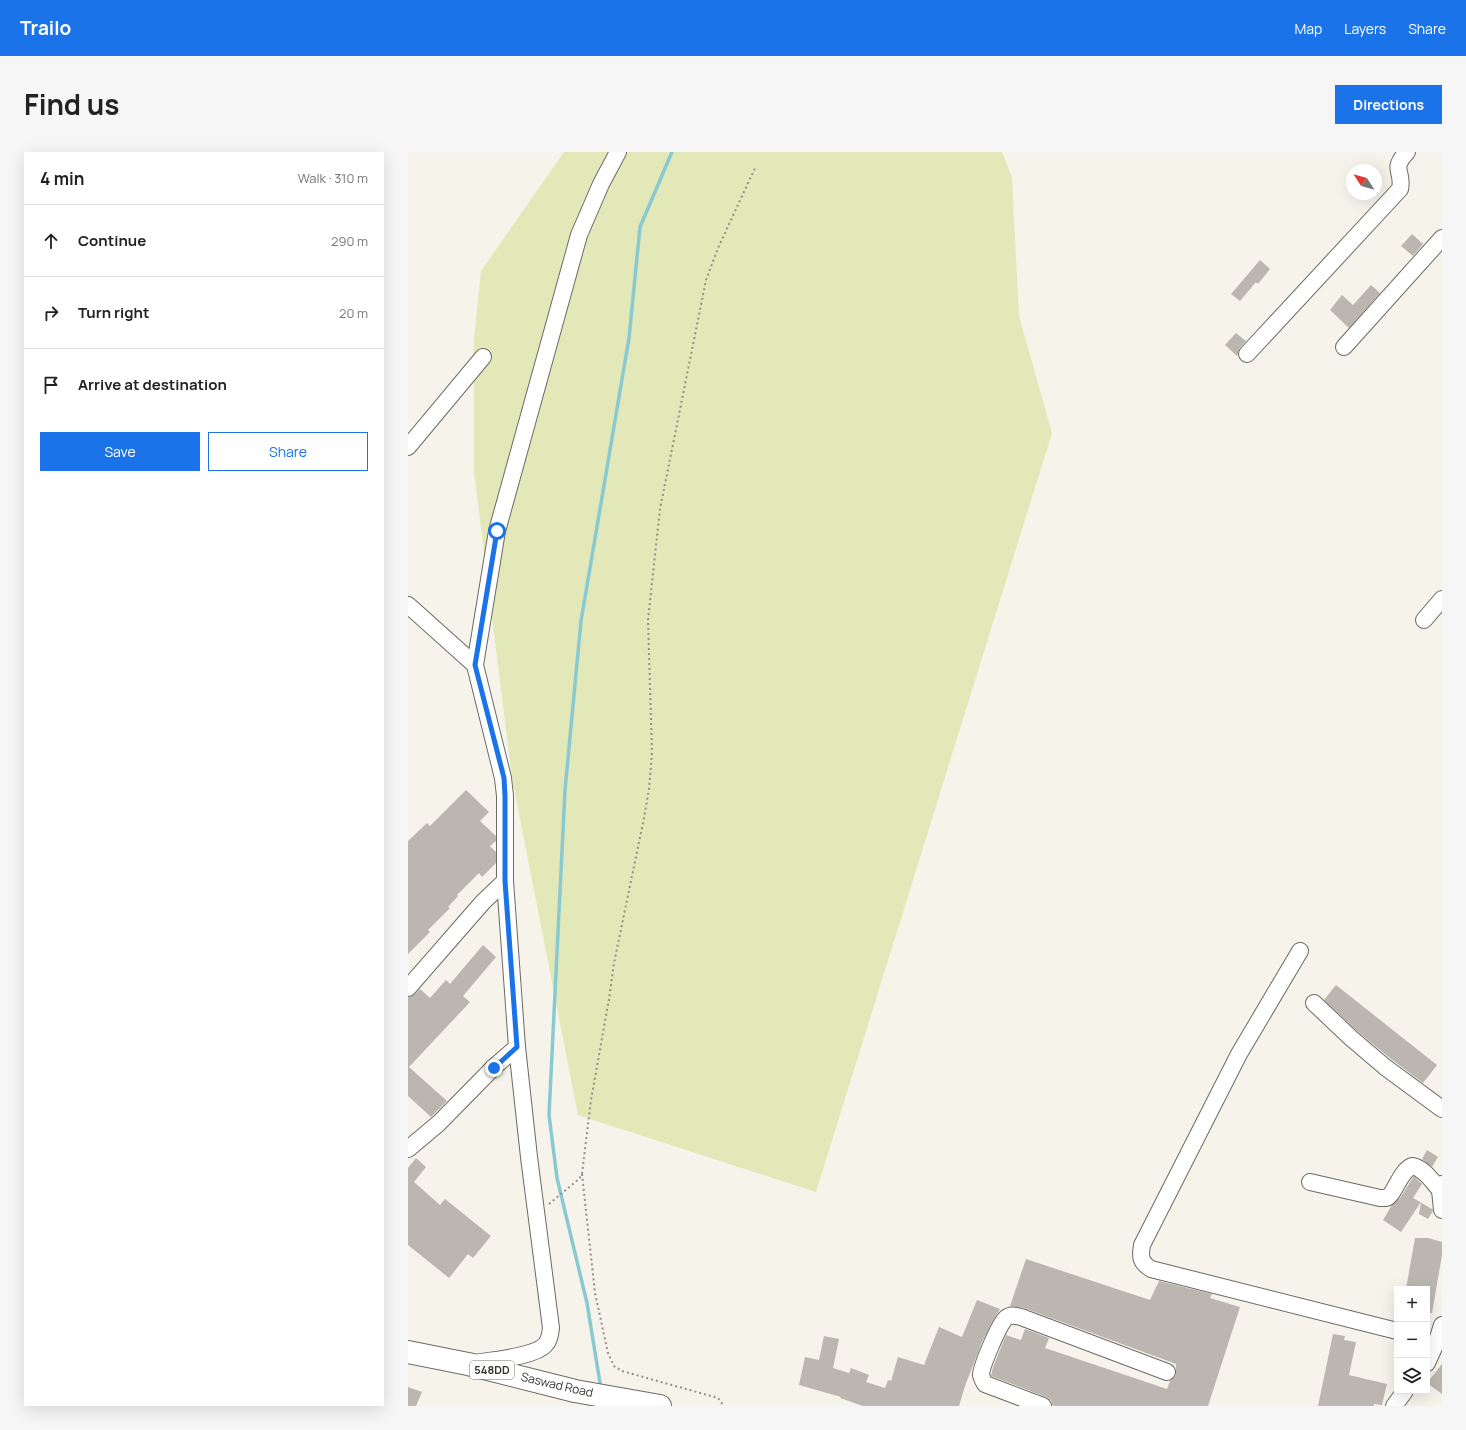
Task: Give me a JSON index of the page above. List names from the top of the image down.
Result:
{
  "streets": {
    "highway": ["548DD", "Saswad Road"]
  },
  "north": "top left",
  "page": {
    "header": "Trailo",
    "nav": ["Map", "Layers", "Share"],
    "title": "Find us",
    "buttons": [
      "Directions",
      ["Save", "Share"]
    ],
    "heading": ["4 min", "Walk · 310 m"],
    "list": [
      ["Continue", "290 m"],
      ["Turn right", "20 m"],
      "Arrive at destination"
    ],
    "map_buttons": ["+", "−"]
  }
}
